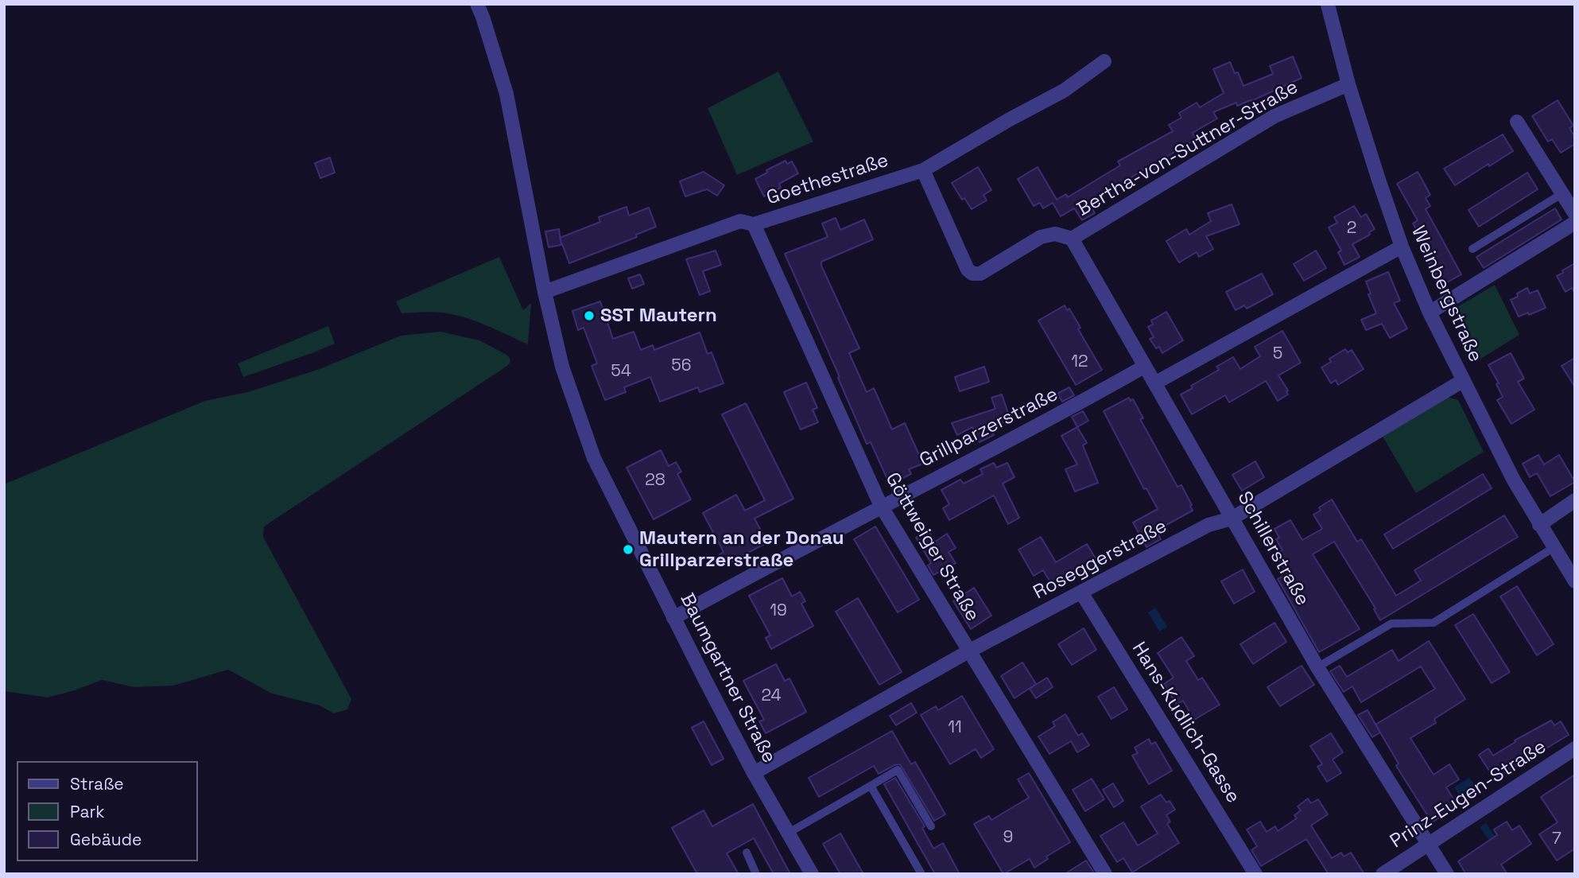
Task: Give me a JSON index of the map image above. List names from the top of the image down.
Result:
{
  "streets": {
    "street": [
      "Bertha-von-Suttner-Straße",
      "Goethestraße",
      "Weinbergstraße",
      "Grillparzerstraße",
      "Göttweiger Straße",
      "Schillerstraße",
      "Roseggerstraße",
      "Baumgartner Straße",
      "Hans-Kudlich-Gasse",
      "Prinz-Eugen-Straße"
    ]
  },
  "crossings": [
    ["Bertha-von-Suttner-Straße", "Goethestraße"],
    ["Bertha-von-Suttner-Straße", "Weinbergstraße"],
    ["Bertha-von-Suttner-Straße", "Schillerstraße"],
    ["Goethestraße", "Göttweiger Straße"],
    ["Goethestraße", "Baumgartner Straße"],
    ["Weinbergstraße", "Roseggerstraße"],
    ["Grillparzerstraße", "Göttweiger Straße"],
    ["Grillparzerstraße", "Schillerstraße"],
    ["Grillparzerstraße", "Baumgartner Straße"],
    ["Göttweiger Straße", "Roseggerstraße"],
    ["Schillerstraße", "Roseggerstraße"],
    ["Schillerstraße", "Prinz-Eugen-Straße"],
    ["Roseggerstraße", "Baumgartner Straße"],
    ["Roseggerstraße", "Hans-Kudlich-Gasse"]
  ],
  "places": ["SST Mautern", "Mautern an der Donau Grillparzerstraße"],
  "house_numbers": [
    "2",
    "5",
    "12",
    "56",
    "54",
    "28",
    "19",
    "24",
    "11",
    "9",
    "7"
  ],
  "legend": ["Straße", "Park", "Gebäude"]
}
